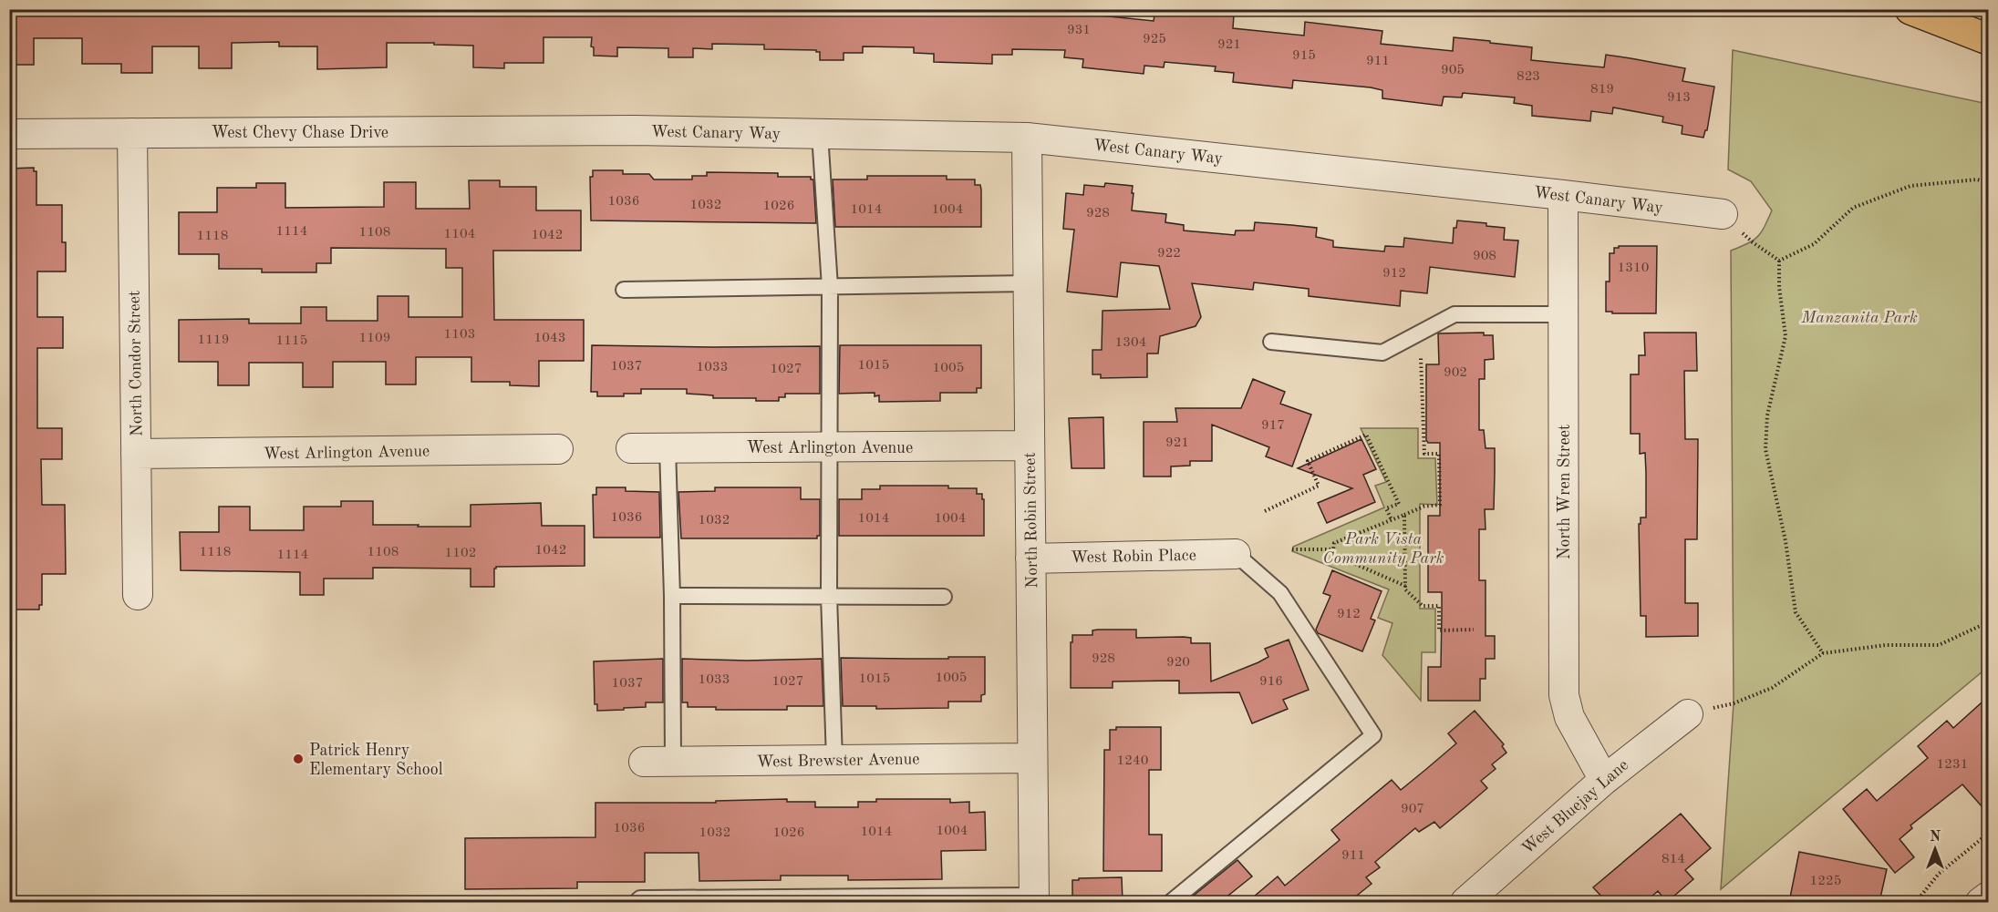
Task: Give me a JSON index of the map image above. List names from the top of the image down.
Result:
{
  "streets": {
    "street": [
      "West Chevy Chase Drive",
      "West Canary Way",
      "North Condor Street",
      "West Arlington Avenue",
      "North Wren Street",
      "North Robin Street",
      "West Robin Place",
      "West Brewster Avenue",
      "West Bluejay Lane"
    ]
  },
  "crossings": [
    ["West Chevy Chase Drive", "West Canary Way"],
    ["West Chevy Chase Drive", "North Condor Street"],
    ["West Canary Way", "North Wren Street"],
    ["West Canary Way", "North Robin Street"],
    ["North Condor Street", "West Arlington Avenue"],
    ["West Arlington Avenue", "North Robin Street"],
    ["North Wren Street", "West Bluejay Lane"],
    ["North Robin Street", "West Robin Place"],
    ["North Robin Street", "West Brewster Avenue"]
  ],
  "parks": ["Manzanita Park", "Park Vista Community Park"],
  "places": ["Patrick Henry Elementary School"],
  "house_numbers": [
    "931",
    "925",
    "921",
    "915",
    "911",
    "905",
    "823",
    "819",
    "913",
    "1036",
    "1032",
    "1026",
    "1014",
    "1004",
    "928",
    "1114",
    "1108",
    "1104",
    "1042",
    "1118",
    "922",
    "908",
    "1310",
    "912",
    "1103",
    "1109",
    "1043",
    "1119",
    "1115",
    "1304",
    "1015",
    "1037",
    "1033",
    "1005",
    "1027",
    "902",
    "917",
    "921",
    "1036",
    "1014",
    "1004",
    "1032",
    "1042",
    "1118",
    "1108",
    "1102",
    "1114",
    "912",
    "928",
    "920",
    "1005",
    "1015",
    "1033",
    "1027",
    "916",
    "1037",
    "1240",
    "1231",
    "907",
    "1036",
    "1004",
    "1014",
    "1032",
    "1026",
    "911",
    "814",
    "1225"
  ],
  "north": "top"
}
